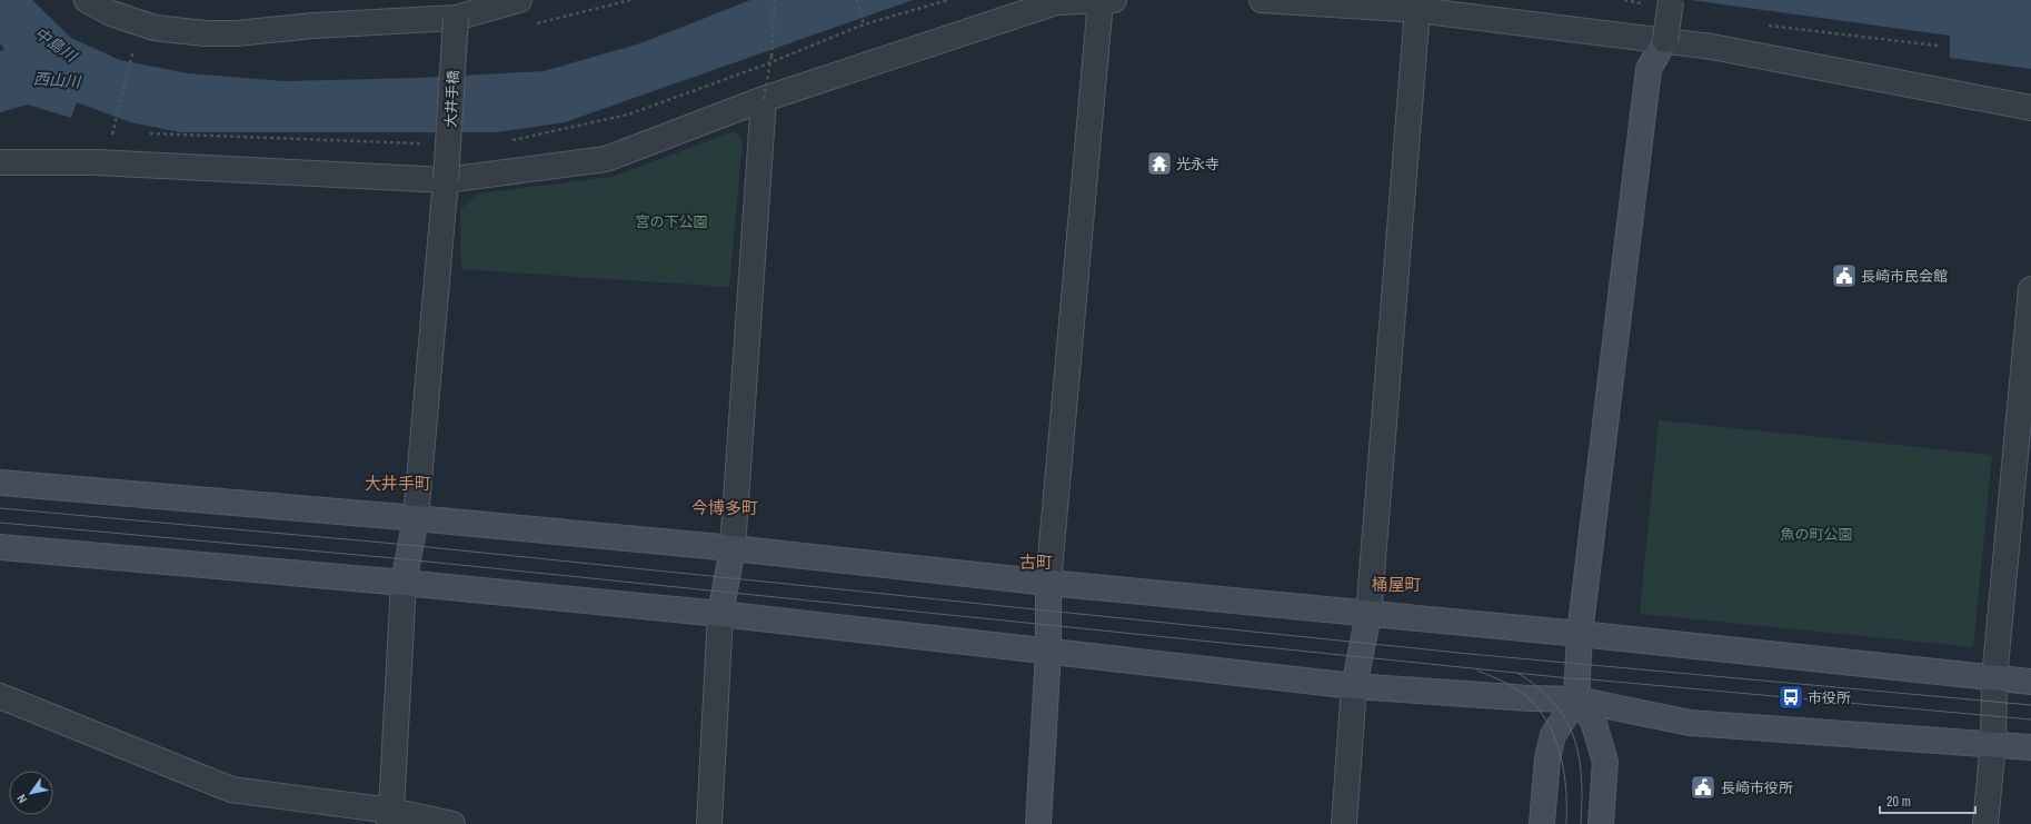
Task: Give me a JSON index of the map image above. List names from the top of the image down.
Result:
{
  "streets": {
    "street": ["大井手橋"]
  },
  "districts": [
    "大井手町",
    "今博多町",
    "古町",
    "桶屋町"
  ],
  "water": ["中島川", "西山川"],
  "parks": ["宮の下公園", "魚の町公園"],
  "places": {
    "temple": ["光永寺"],
    "public building": ["長崎市民会館", "長崎市役所"],
    "bus stop": ["市役所"]
  },
  "scale_bar": "20 m",
  "north": "bottom left"
}
